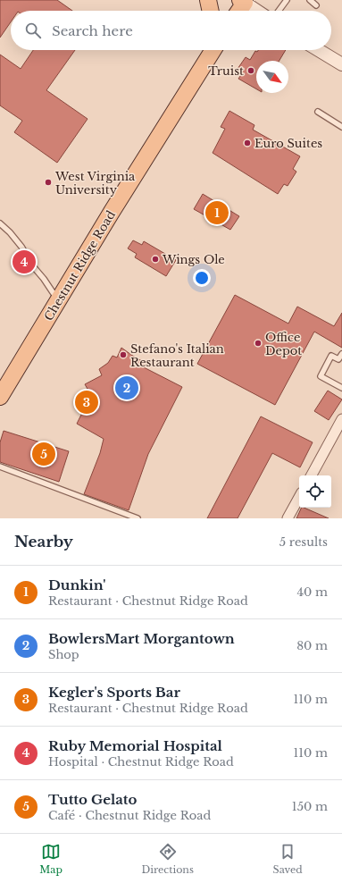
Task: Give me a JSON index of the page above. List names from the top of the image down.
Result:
{
  "streets": {
    "main road": ["Chestnut Ridge Road"]
  },
  "places": [
    "Truist",
    "Euro Suites",
    "West Virginia University",
    "Wings Ole",
    "Office Depot",
    "Stefano's Italian Restaurant"
  ],
  "north": "bottom right",
  "page": {
    "search": "Search here",
    "pins": [
      "1",
      "4",
      "2",
      "3",
      "5"
    ],
    "heading": ["Nearby", "5 results"],
    "list": [
      {
        "mark": "1",
        "name": "Dunkin'",
        "note": "Restaurant · Chestnut Ridge Road",
        "value": "40 m"
      },
      {
        "mark": "2",
        "name": "BowlersMart Morgantown",
        "note": "Shop",
        "value": "80 m"
      },
      {
        "mark": "3",
        "name": "Kegler's Sports Bar",
        "note": "Restaurant · Chestnut Ridge Road",
        "value": "110 m"
      },
      {
        "mark": "4",
        "name": "Ruby Memorial Hospital",
        "note": "Hospital · Chestnut Ridge Road",
        "value": "110 m"
      },
      {
        "mark": "5",
        "name": "Tutto Gelato",
        "note": "Café · Chestnut Ridge Road",
        "value": "150 m"
      }
    ],
    "nav": ["Map", "Directions", "Saved"]
  }
}
